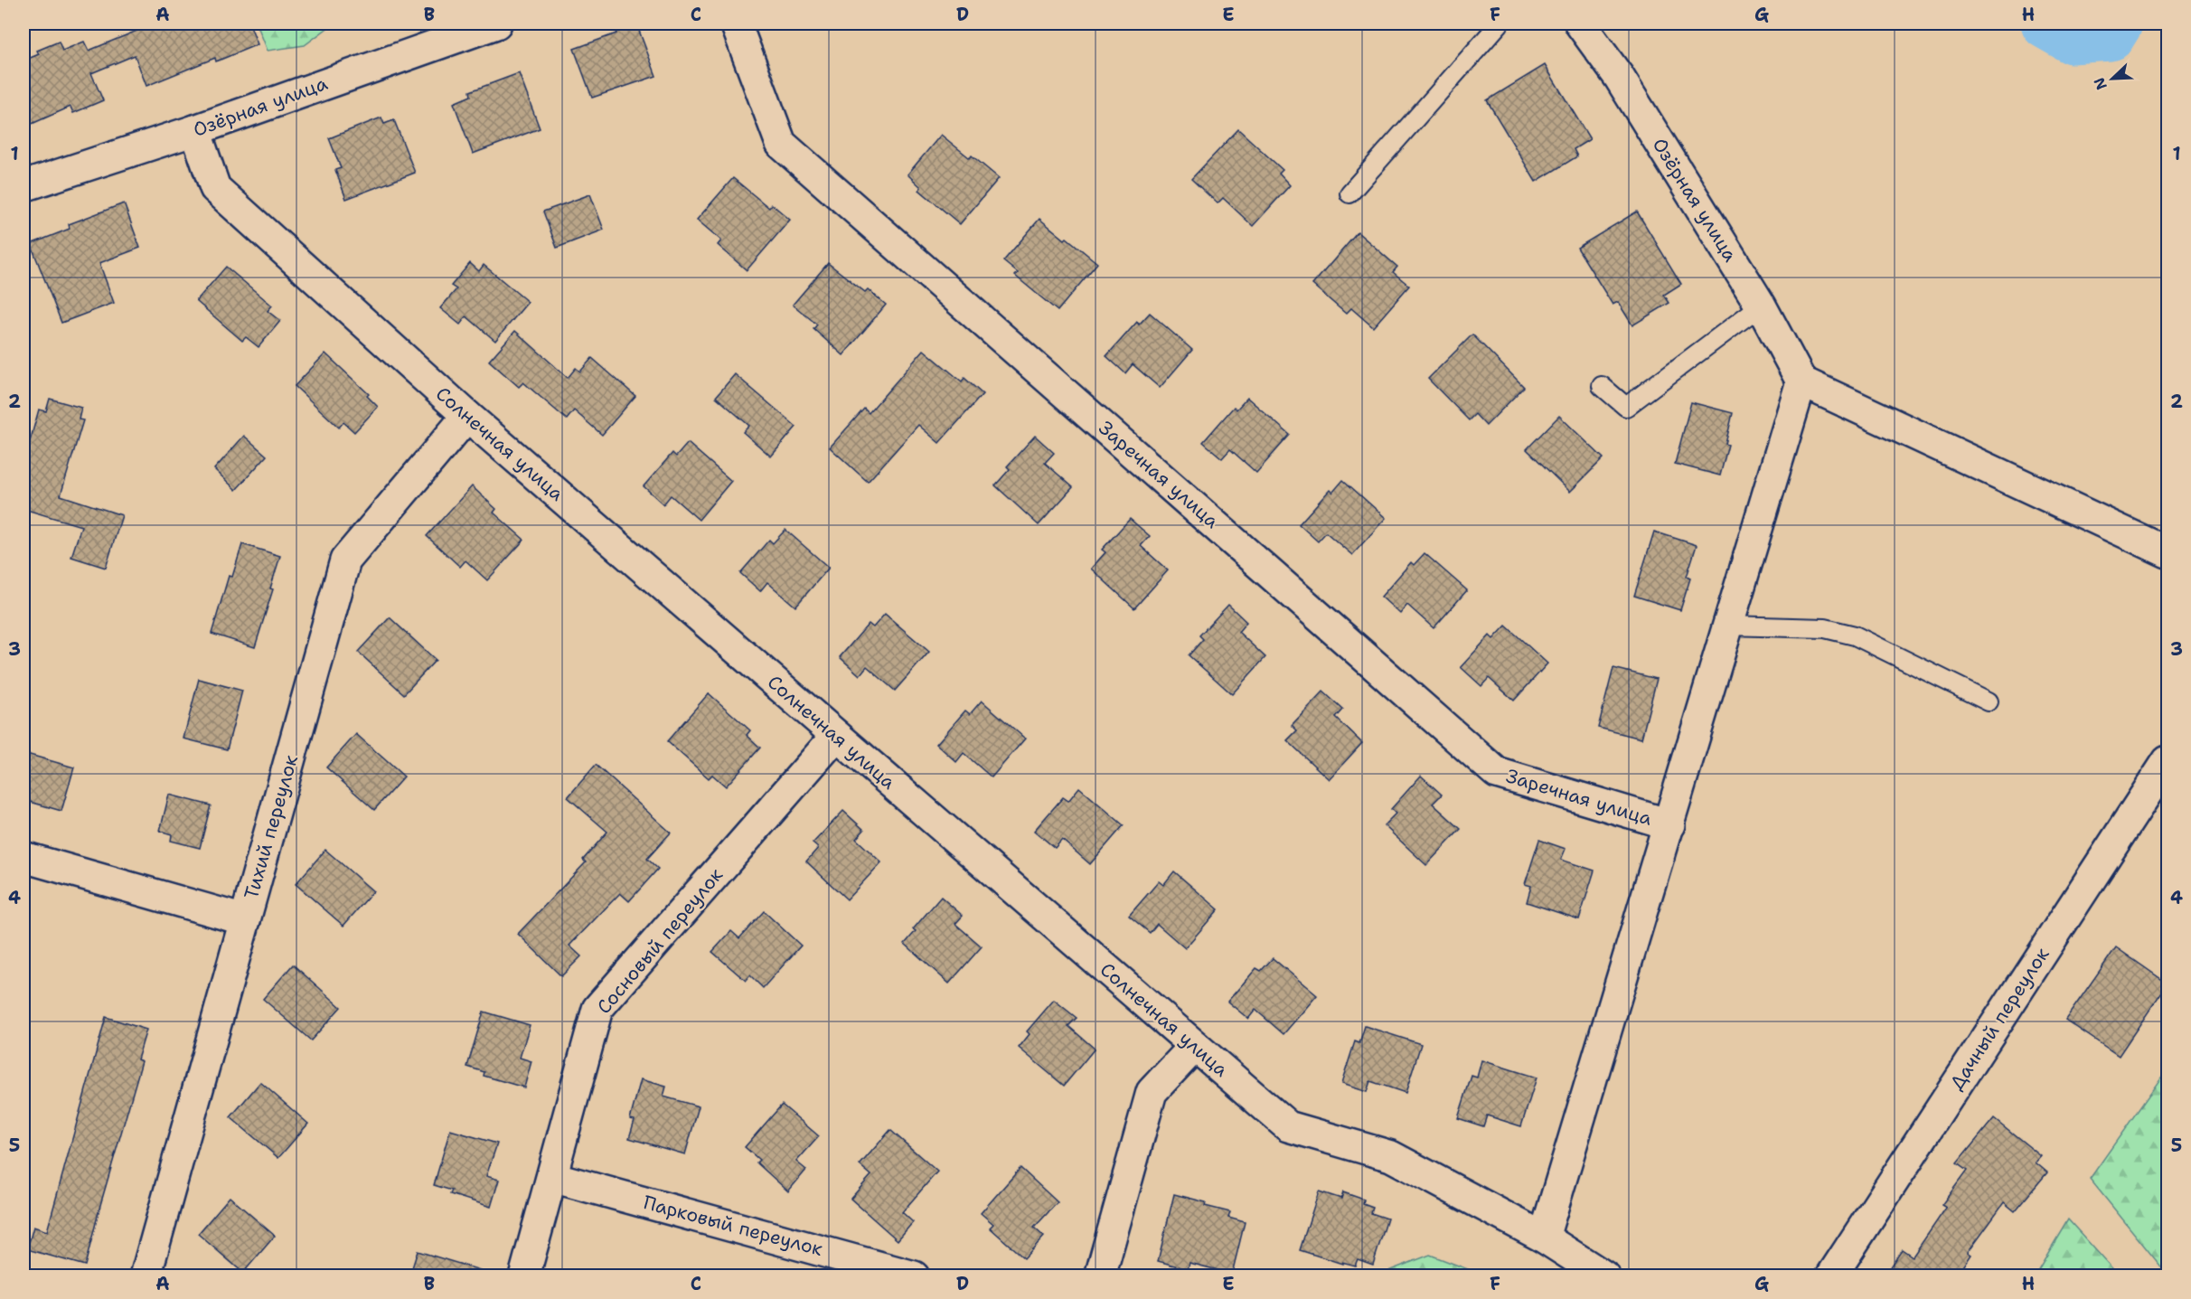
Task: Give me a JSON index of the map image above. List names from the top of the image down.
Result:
{
  "streets": {
    "street": [
      "Озёрная улица",
      "Солнечная улица",
      "Заречная улица",
      "Тихий переулок",
      "Сосновый переулок",
      "Дачный переулок",
      "Парковый переулок"
    ]
  },
  "crossings": [
    ["Озёрная улица", "Солнечная улица"],
    ["Солнечная улица", "Тихий переулок"],
    ["Солнечная улица", "Сосновый переулок"],
    ["Сосновый переулок", "Парковый переулок"]
  ],
  "north": "bottom left",
  "grid": {
    "columns": [
      "A",
      "B",
      "C",
      "D",
      "E",
      "F",
      "G",
      "H"
    ],
    "rows": [
      "1",
      "2",
      "3",
      "4",
      "5"
    ]
  }
}
